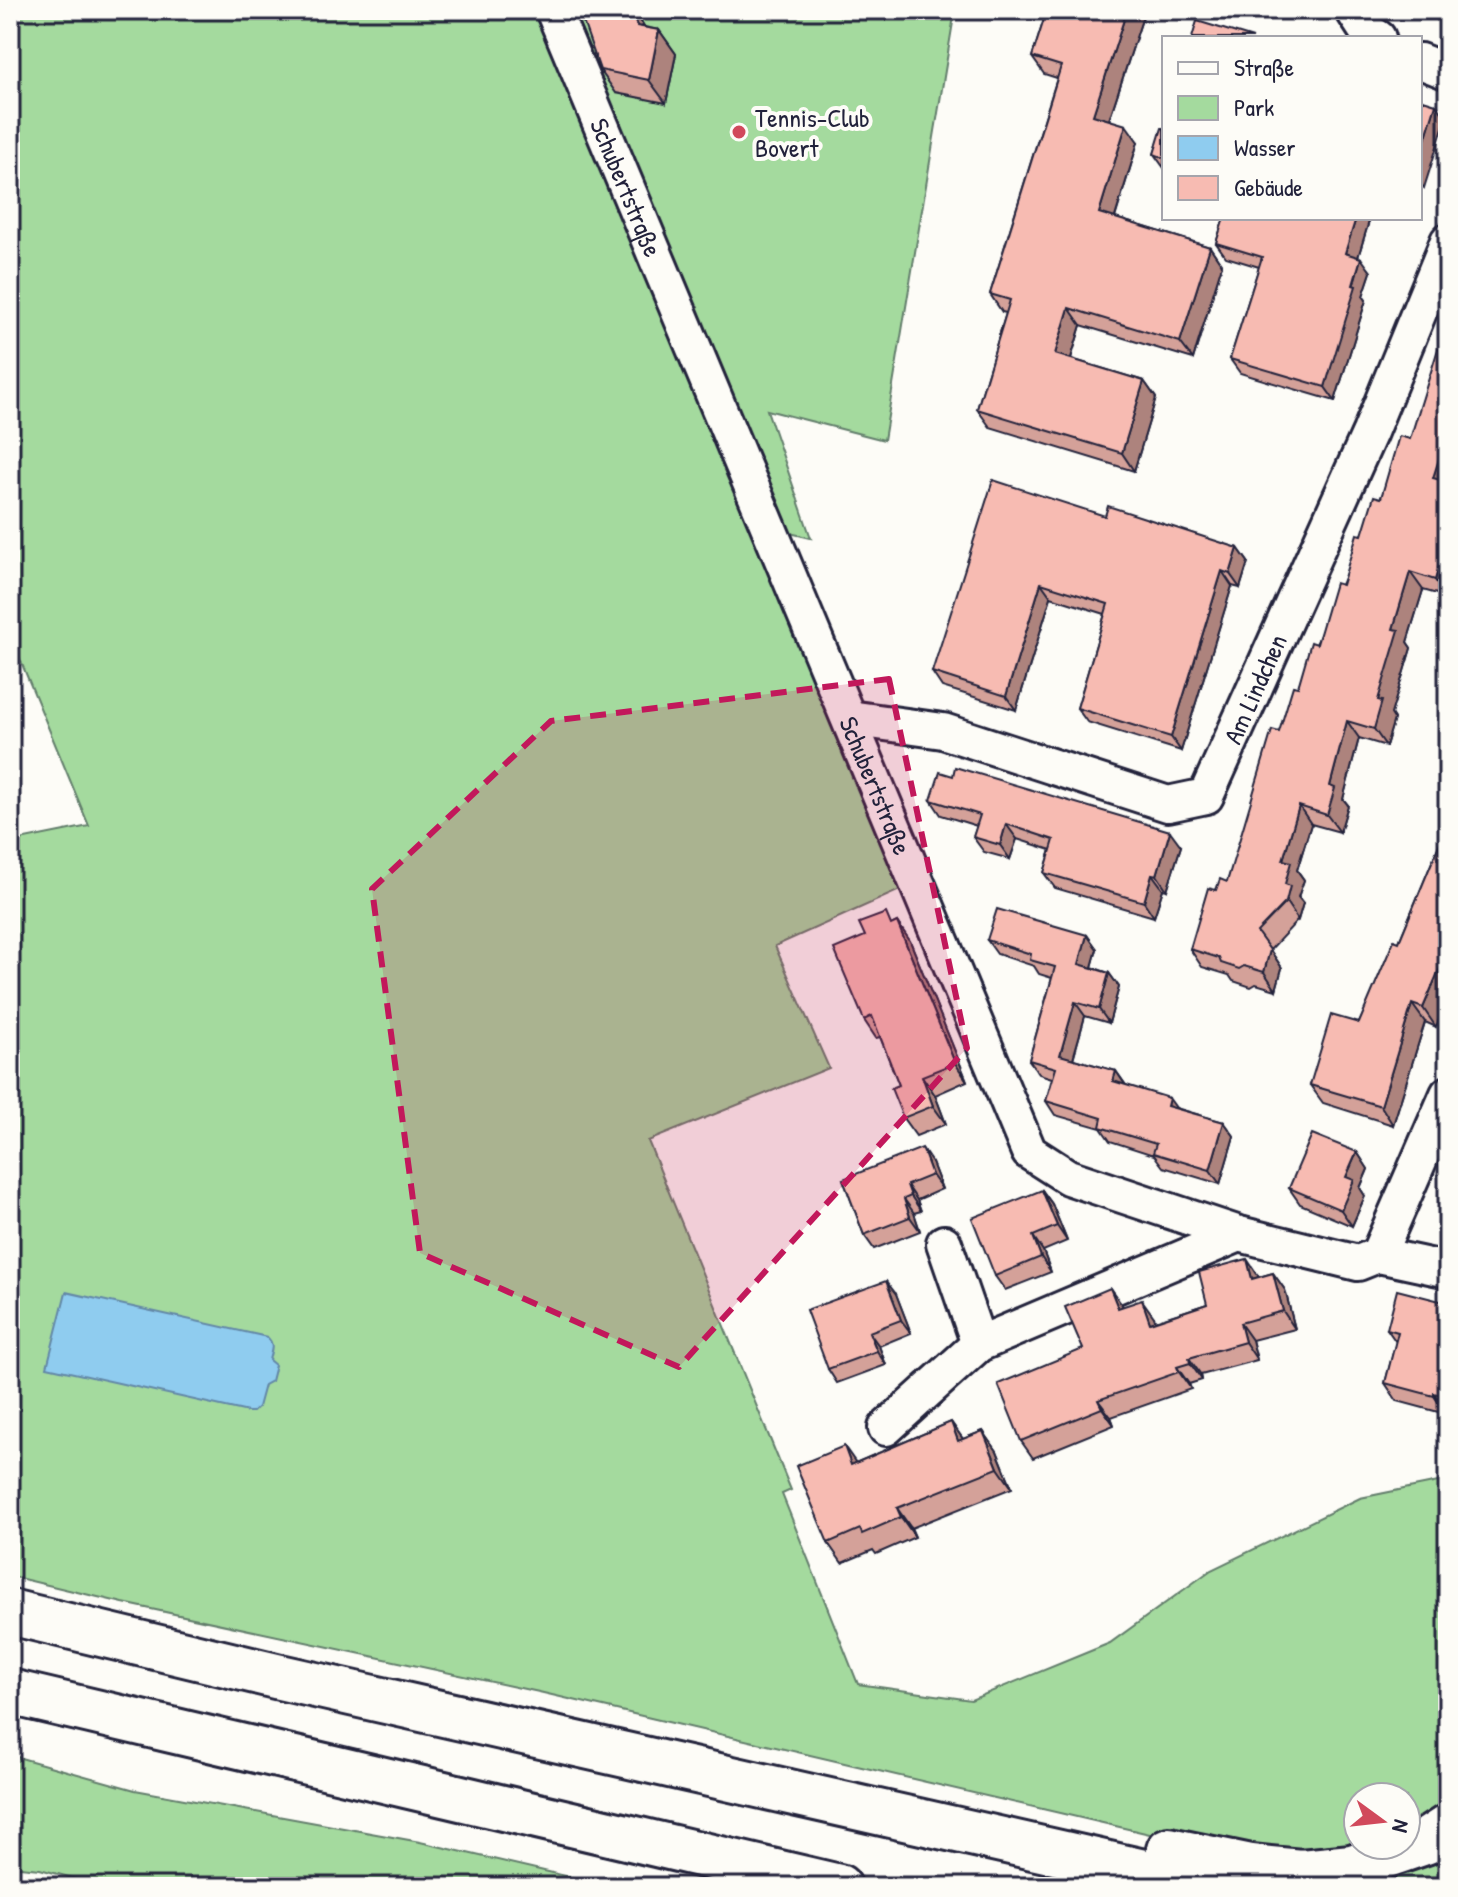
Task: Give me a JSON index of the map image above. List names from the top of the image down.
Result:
{
  "streets": {
    "street": ["Schubertstraße", "Am Lindchen"]
  },
  "crossings": [
    ["Schubertstraße", "Am Lindchen"]
  ],
  "places": ["Tennis-Club Bovert"],
  "legend": [
    "Straße",
    "Park",
    "Wasser",
    "Gebäude"
  ],
  "north": "right"
}
